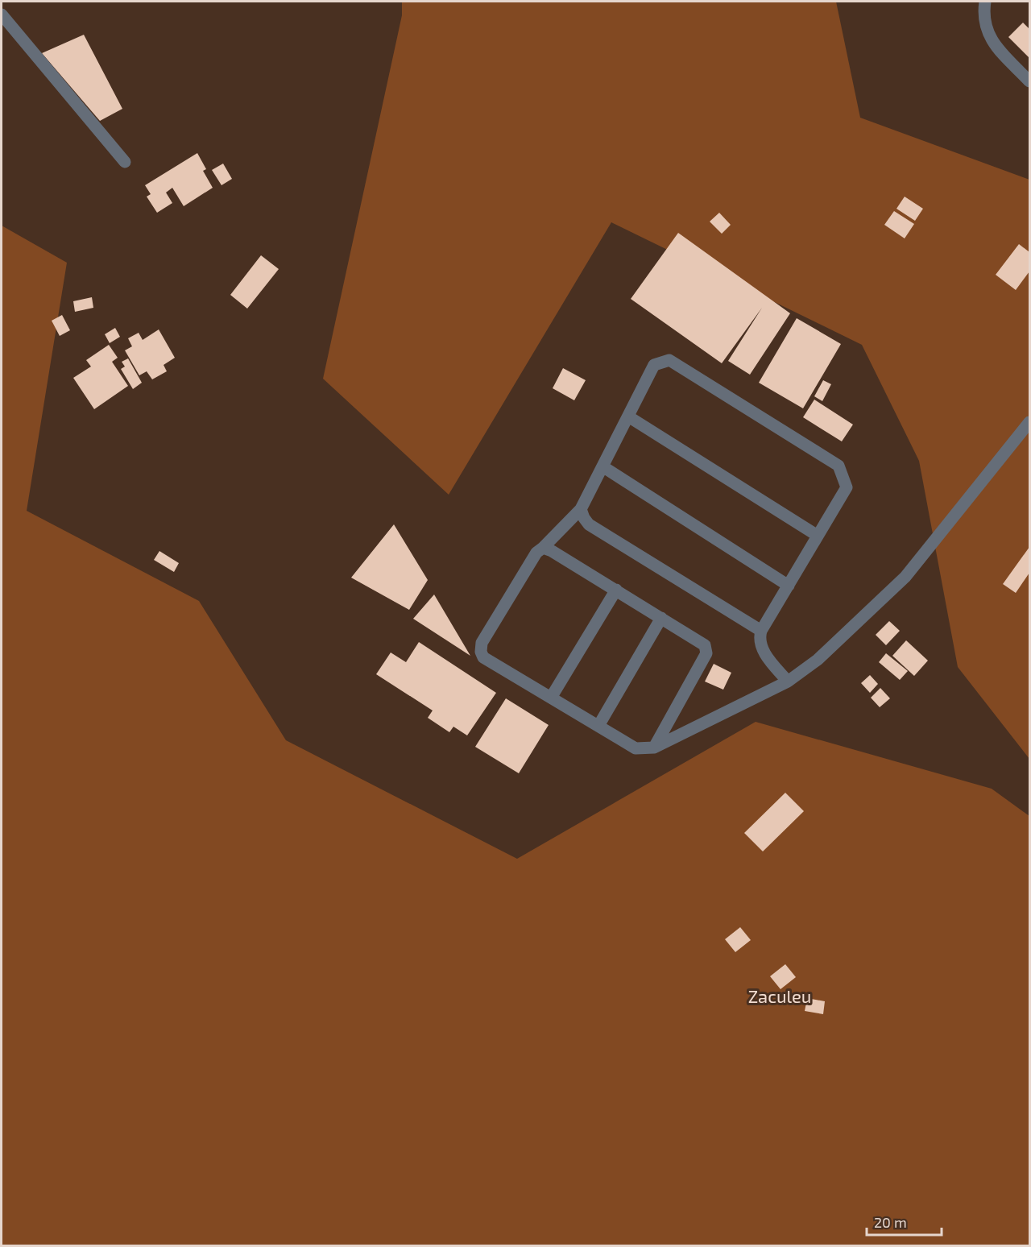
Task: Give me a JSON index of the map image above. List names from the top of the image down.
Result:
{
  "parks": ["Zaculeu"],
  "scale_bar": "20 m"
}
